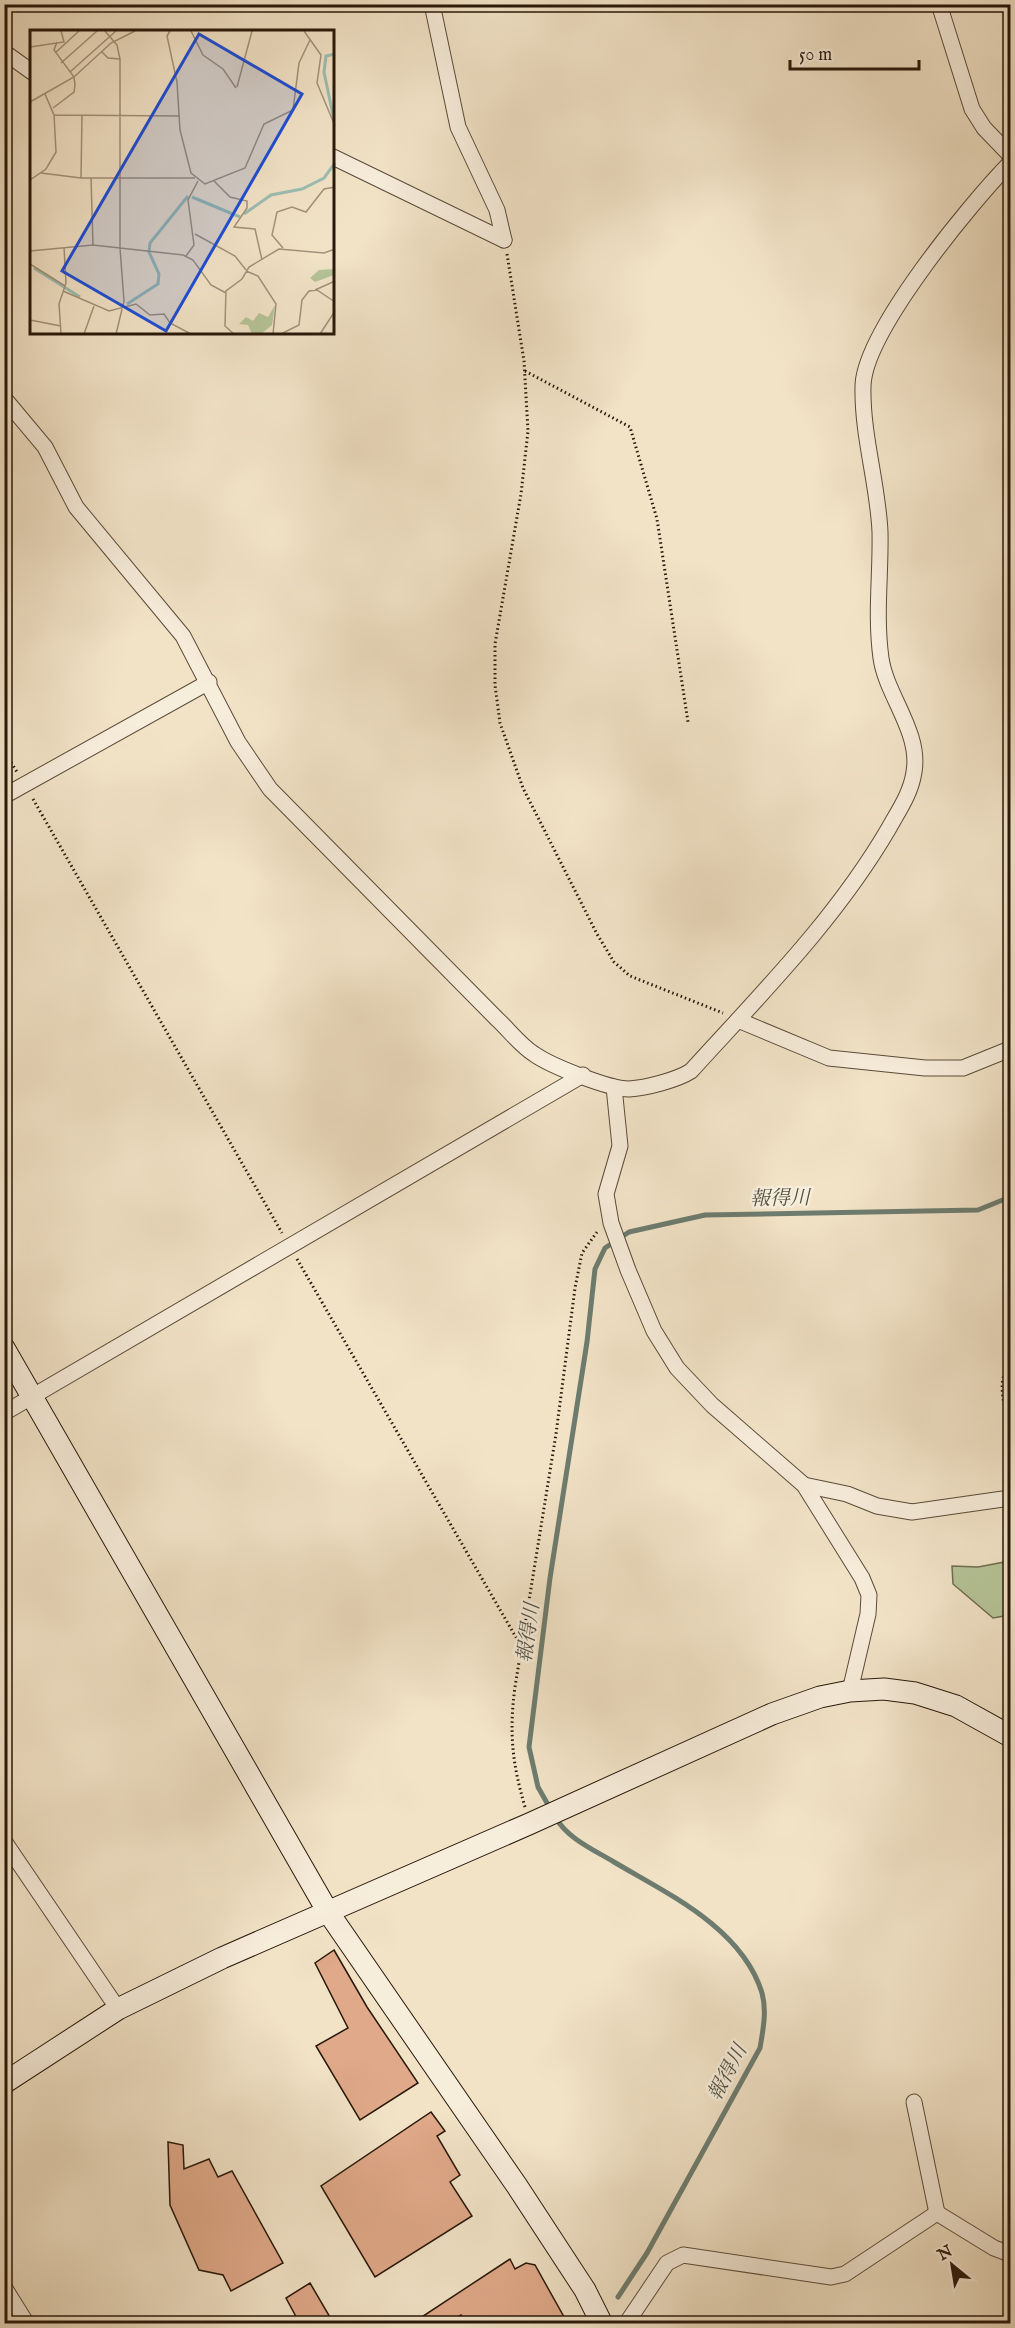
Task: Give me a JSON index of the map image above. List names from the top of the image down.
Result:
{
  "water": ["報得川"],
  "scale_bar": "50 m",
  "north": "top left"
}
